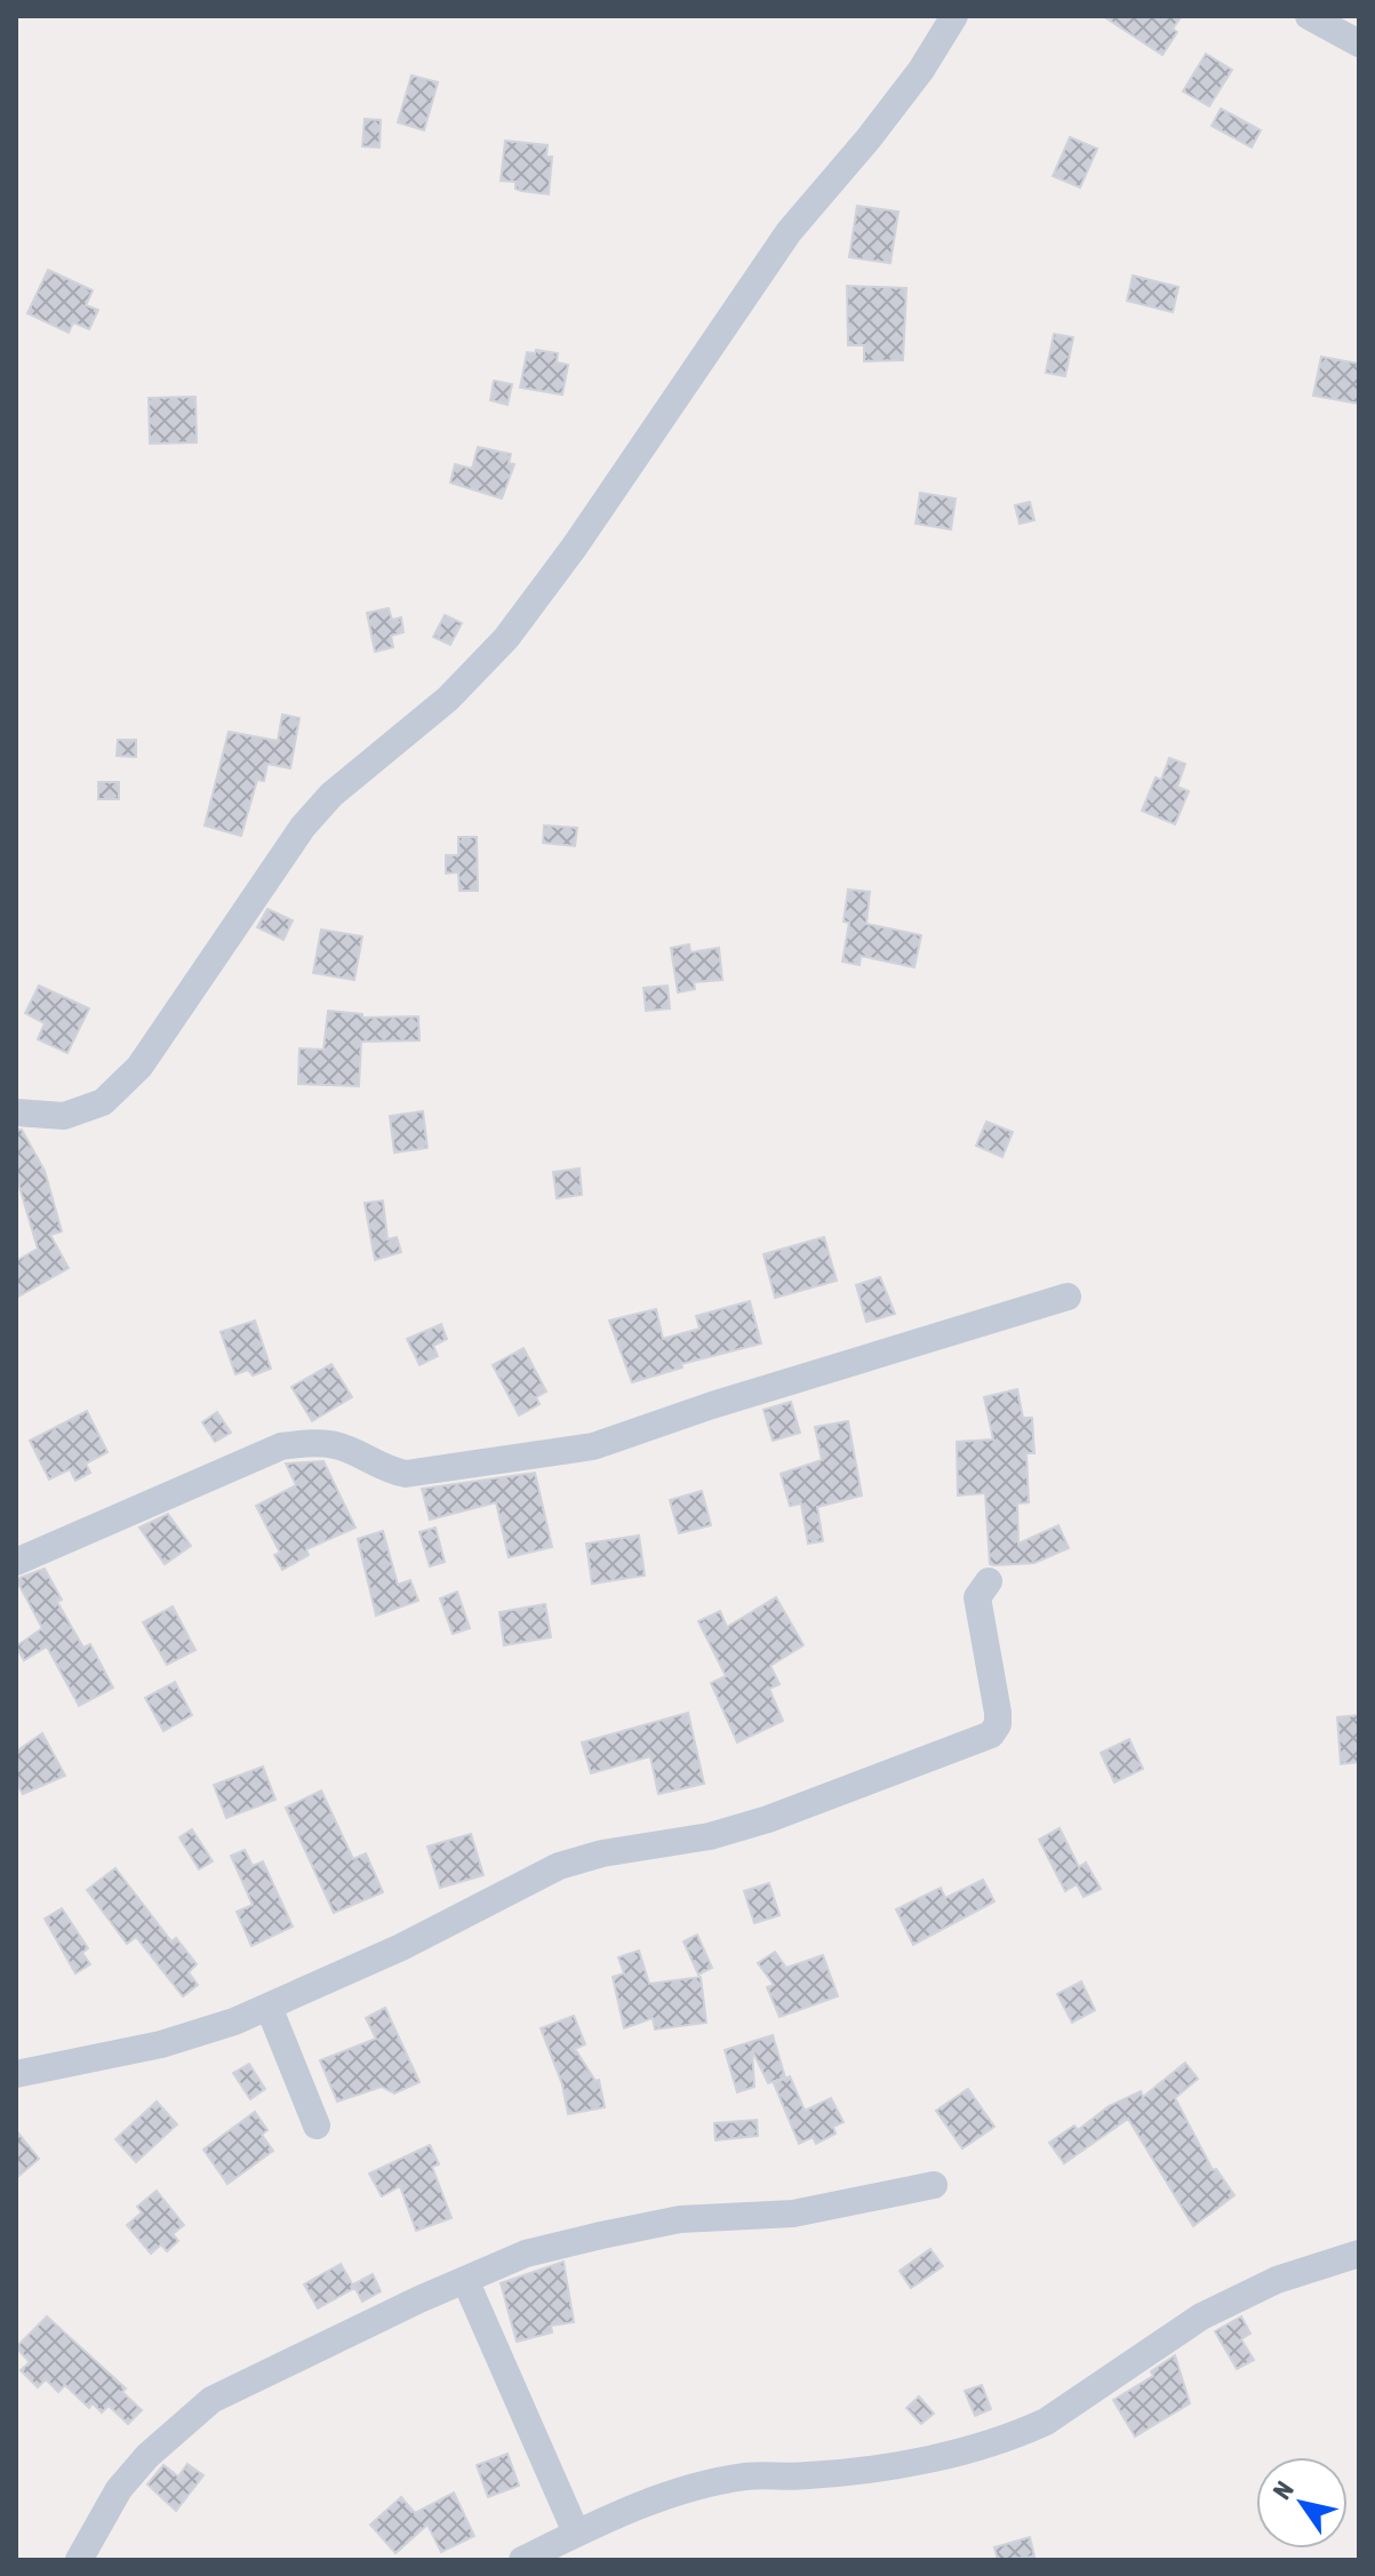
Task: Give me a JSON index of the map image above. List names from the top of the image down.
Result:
{
  "north": "top left"
}
